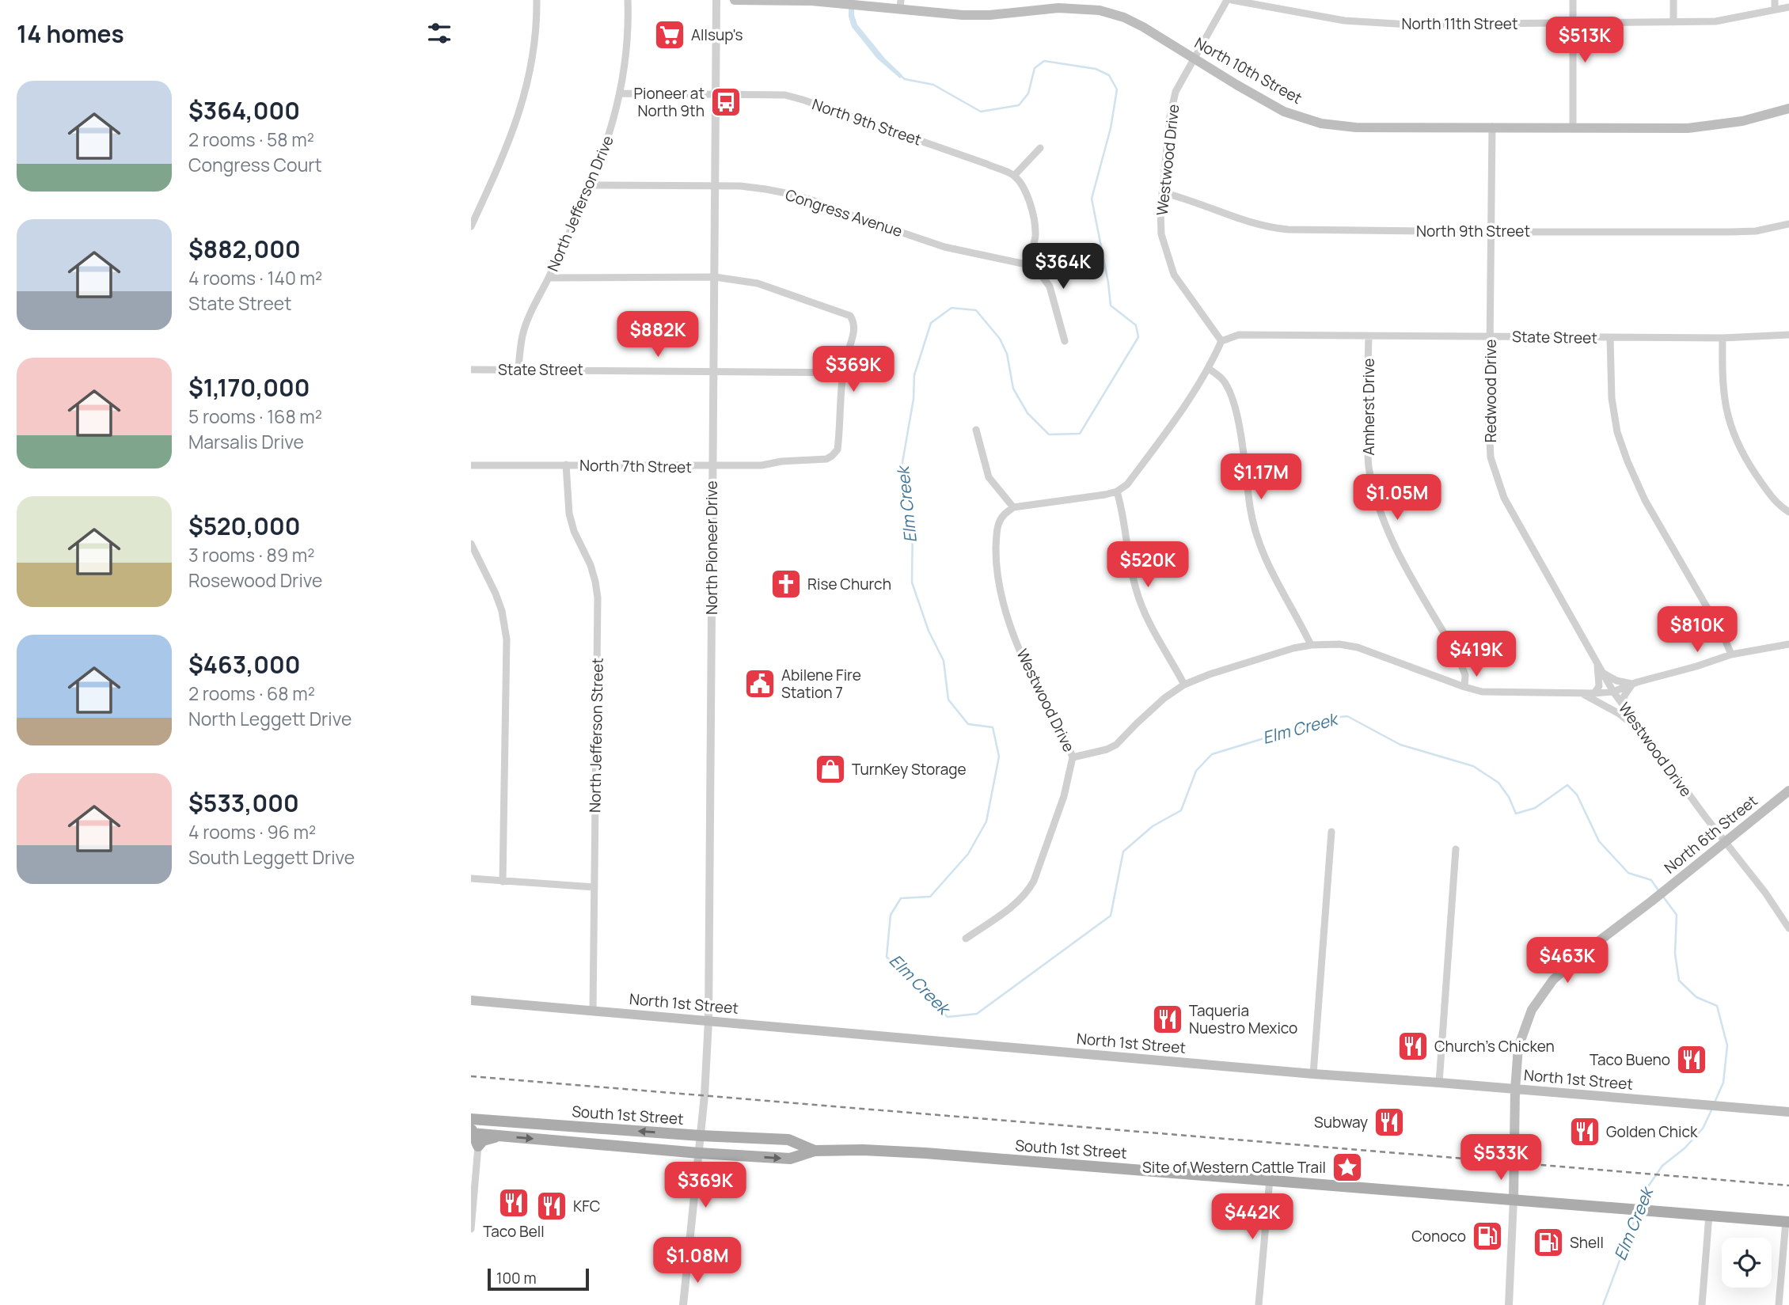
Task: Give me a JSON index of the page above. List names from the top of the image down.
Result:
{
  "streets": {
    "main road": [
      "North 10th Street",
      "North 6th Street",
      "North 1st Street",
      "South 1st Street"
    ],
    "street": [
      "North 11th Street",
      "North 9th Street",
      "Westwood Drive",
      "North Jefferson Drive",
      "Congress Avenue",
      "State Street",
      "Redwood Drive",
      "Amherst Drive",
      "North 7th Street",
      "North Pioneer Drive",
      "North Jefferson Street"
    ]
  },
  "crossings": [
    ["North 10th Street", "Westwood Drive"],
    ["North 10th Street", "Redwood Drive"],
    ["North 9th Street", "Westwood Drive"],
    ["North 9th Street", "North Jefferson Drive"],
    ["North 9th Street", "Redwood Drive"],
    ["North 9th Street", "North Pioneer Drive"],
    ["Westwood Drive", "State Street"],
    ["Westwood Drive", "Redwood Drive"],
    ["Westwood Drive", "Amherst Drive"],
    ["Westwood Drive", "North 6th Street"],
    ["North Jefferson Drive", "Congress Avenue"],
    ["North Jefferson Drive", "State Street"],
    ["Congress Avenue", "North Pioneer Drive"],
    ["State Street", "Redwood Drive"],
    ["State Street", "Amherst Drive"],
    ["State Street", "North 7th Street"],
    ["State Street", "North Pioneer Drive"],
    ["North 7th Street", "North Pioneer Drive"],
    ["North 7th Street", "North Jefferson Street"],
    ["North Pioneer Drive", "North 1st Street"],
    ["North Pioneer Drive", "South 1st Street"],
    ["North Jefferson Street", "North 1st Street"],
    ["North 6th Street", "North 1st Street"],
    ["North 6th Street", "South 1st Street"]
  ],
  "water": ["Elm Creek"],
  "places": {
    "supermarket": ["Allsup's"],
    "bus stop": ["Pioneer at North 9th"],
    "church": ["Rise Church"],
    "public building": ["Abilene Fire Station 7"],
    "shop": ["TurnKey Storage"],
    "restaurant": [
      "Taqueria Nuestro Mexico",
      "Church's Chicken",
      "Taco Bueno",
      "Subway",
      "Golden Chick",
      "Taco Bell",
      "KFC"
    ],
    "place": ["Site of Western Cattle Trail"],
    "fuel station": ["Conoco", "Shell"]
  },
  "scale_bar": "100 m",
  "page": {
    "heading": "14 homes",
    "price": [
      "$513K",
      "$364K",
      "$882K",
      "$369K",
      "$1.17M",
      "$1.05M",
      "$520K",
      "$810K",
      "$419K",
      "$463K",
      "$533K",
      "$369K",
      "$442K",
      "$1.08M"
    ],
    "list": [
      {
        "name": "$364,000",
        "note": "2 rooms · 58 m² · Congress Court"
      },
      {
        "name": "$882,000",
        "note": "4 rooms · 140 m² · State Street"
      },
      {
        "name": "$1,170,000",
        "note": "5 rooms · 168 m² · Marsalis Drive"
      },
      {
        "name": "$520,000",
        "note": "3 rooms · 89 m² · Rosewood Drive"
      },
      {
        "name": "$463,000",
        "note": "2 rooms · 68 m² · North Leggett Drive"
      },
      {
        "name": "$533,000",
        "note": "4 rooms · 96 m² · South Leggett Drive"
      }
    ],
    "scale": "100 m"
  }
}
